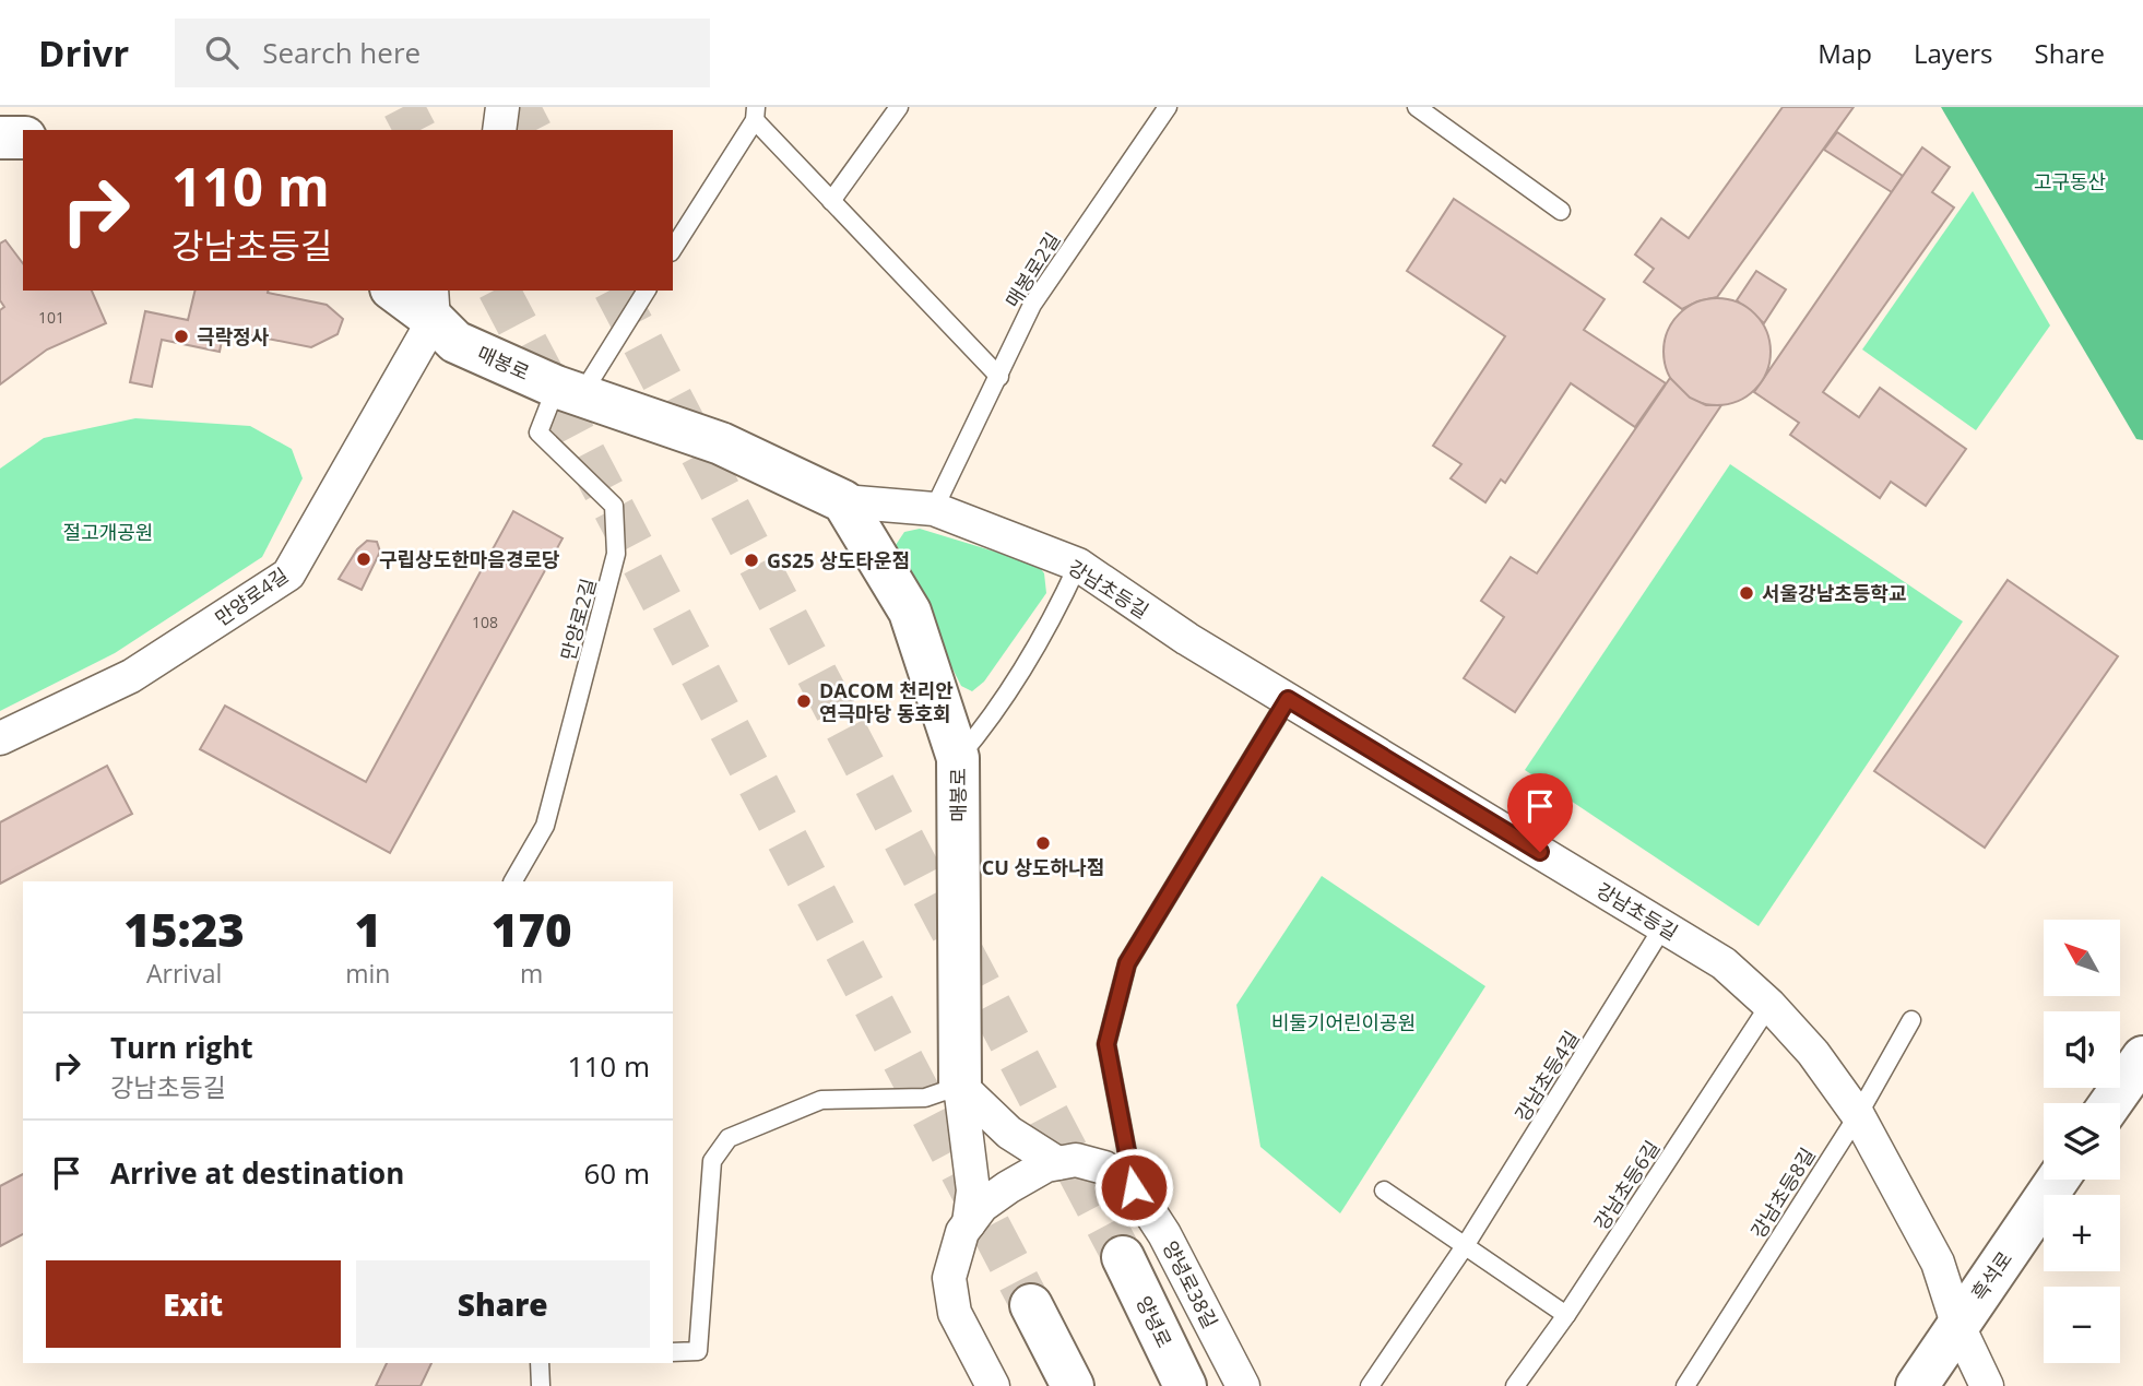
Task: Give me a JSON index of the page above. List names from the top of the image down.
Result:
{
  "streets": {
    "street": [
      "매봉로",
      "강남초등길",
      "만양로4길",
      "흑석로",
      "양녕로38길",
      "양녕로"
    ],
    "lane": [
      "매봉로2길",
      "만양로2길",
      "강남초등4길",
      "강남초등6길",
      "강남초등8길"
    ]
  },
  "crossings": [
    ["매봉로2길", "강남초등길"],
    ["매봉로", "강남초등길"],
    ["매봉로", "만양로4길"],
    ["매봉로", "만양로2길"],
    ["강남초등길", "강남초등4길"],
    ["강남초등길", "강남초등6길"],
    ["강남초등길", "강남초등8길"],
    ["강남초등길", "흑석로"]
  ],
  "parks": ["고구동산", "절고개공원", "비둘기어린이공원"],
  "places": [
    "극락정사",
    "구립상도한마음경로당",
    "GS25 상도타운점",
    "서울강남초등학교",
    "DACOM 천리안 연극마당 동호회",
    "CU 상도하나점"
  ],
  "house_numbers": ["101", "108"],
  "north": "top left",
  "page": {
    "header": "Drivr",
    "search": "Search here",
    "nav": ["Map", "Layers", "Share"],
    "turn": ["110 m", "강남초등길"],
    "eta": [
      "15:23",
      "Arrival",
      "1",
      "min",
      "170",
      "m"
    ],
    "map_buttons": ["+", "−"],
    "list": [
      {
        "name": "Turn right",
        "note": "강남초등길",
        "value": "110 m"
      },
      {
        "name": "Arrive at destination",
        "value": "60 m"
      }
    ],
    "buttons": ["Exit", "Share"]
  }
}
